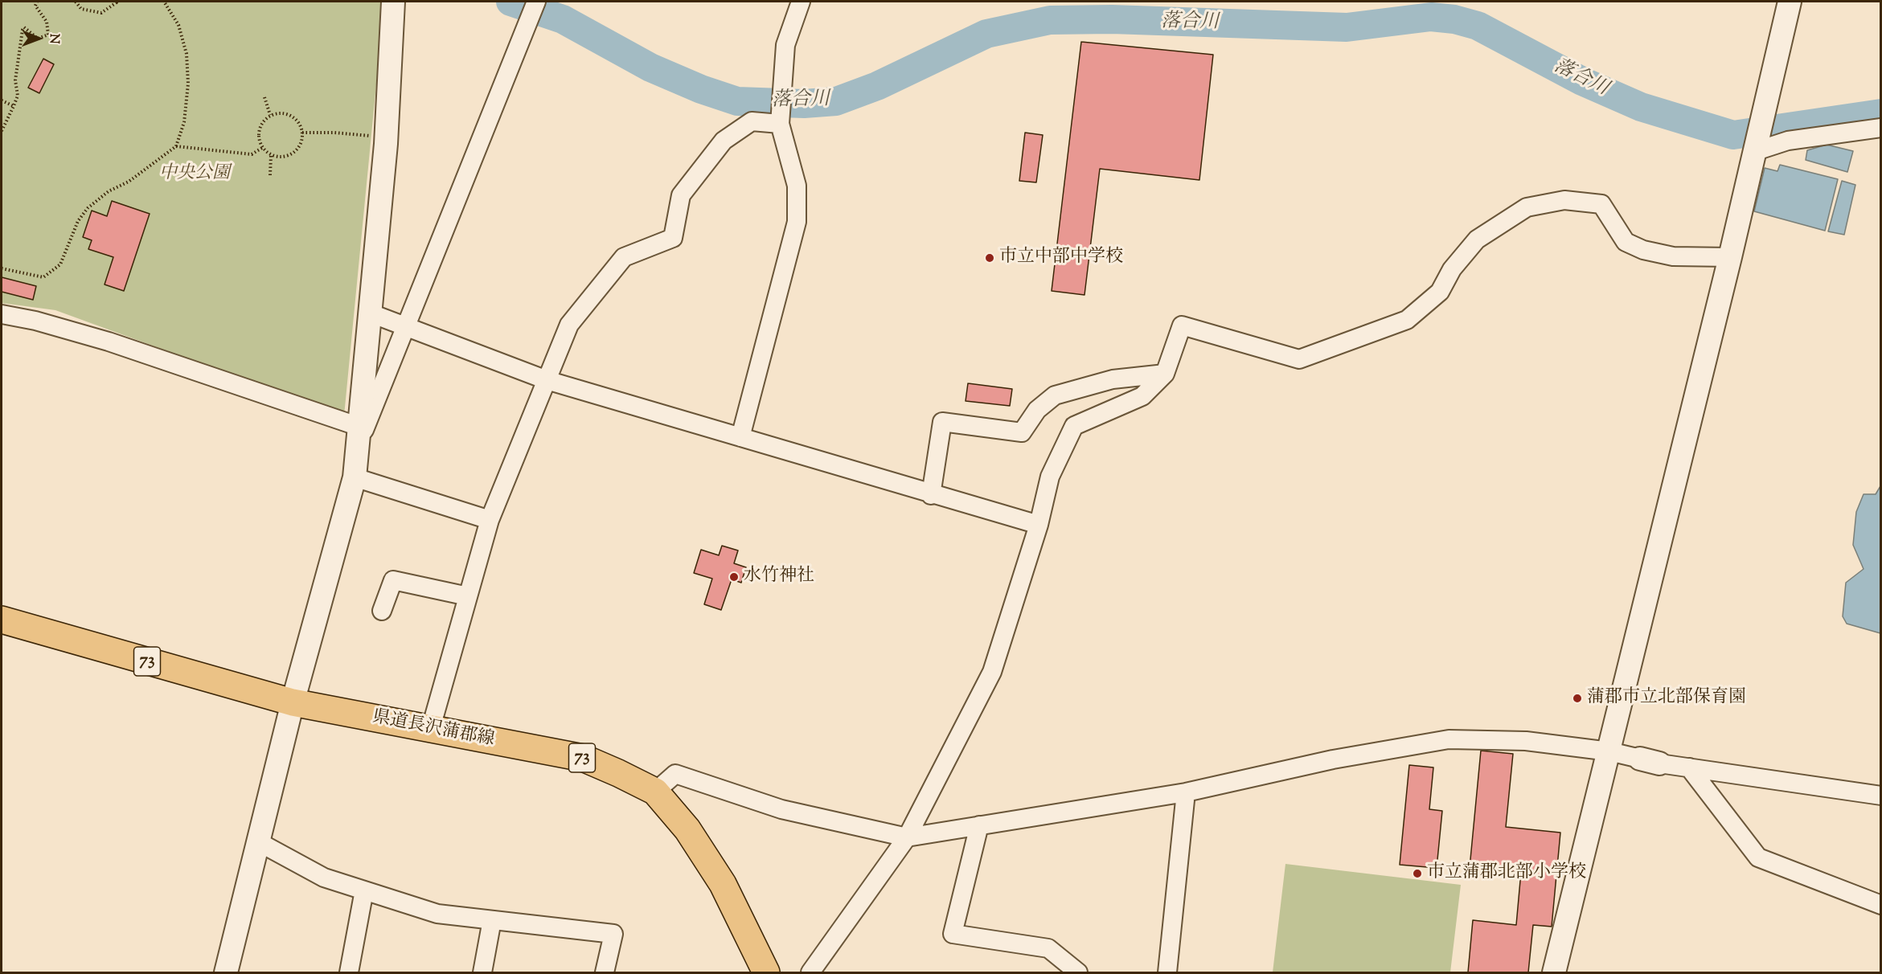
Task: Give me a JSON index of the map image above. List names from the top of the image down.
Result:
{
  "streets": {
    "main road": ["73", "県道長沢蒲郡線"]
  },
  "water": ["落合川"],
  "parks": ["中央公園"],
  "places": [
    "市立中部中学校",
    "水竹神社",
    "蒲郡市立北部保育園",
    "市立蒲郡北部小学校"
  ],
  "north": "right"
}
